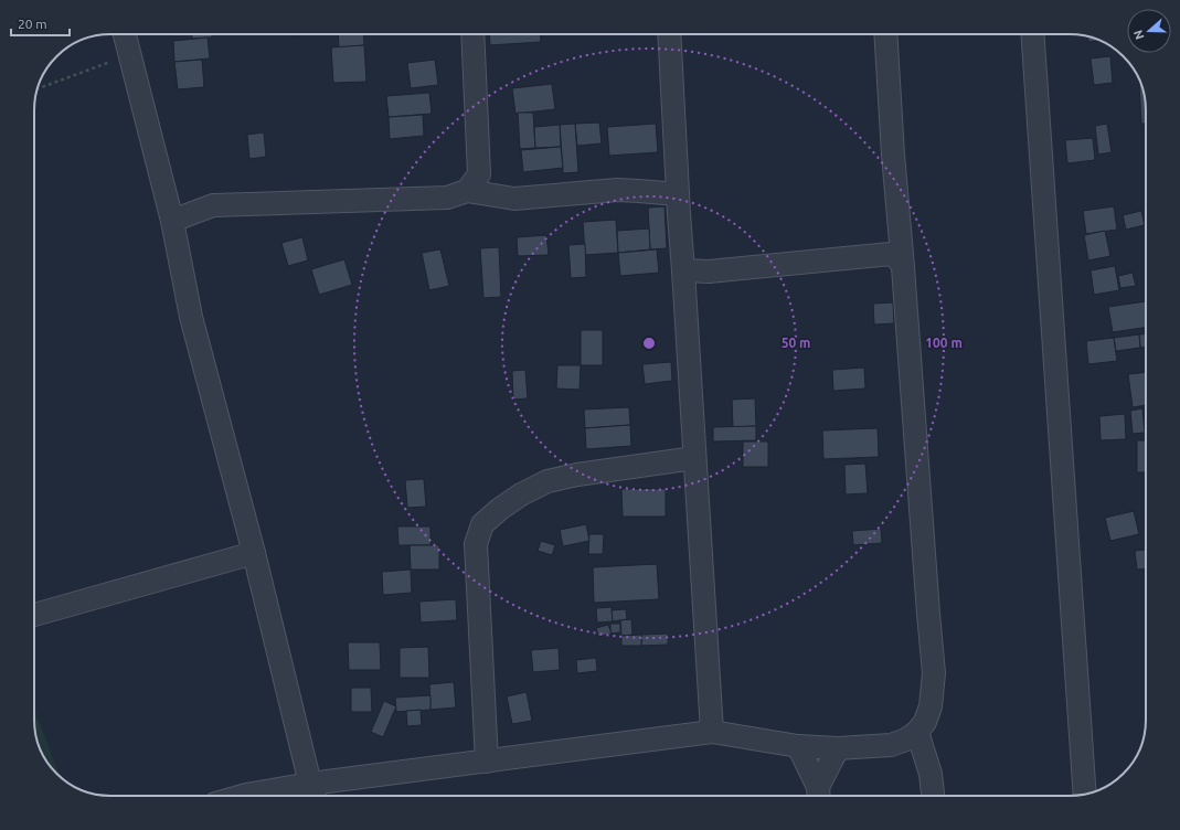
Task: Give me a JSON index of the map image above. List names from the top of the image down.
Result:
{
  "scale_bar": "20 m",
  "north": "left",
  "rings": ["50 m", "100 m"]
}
